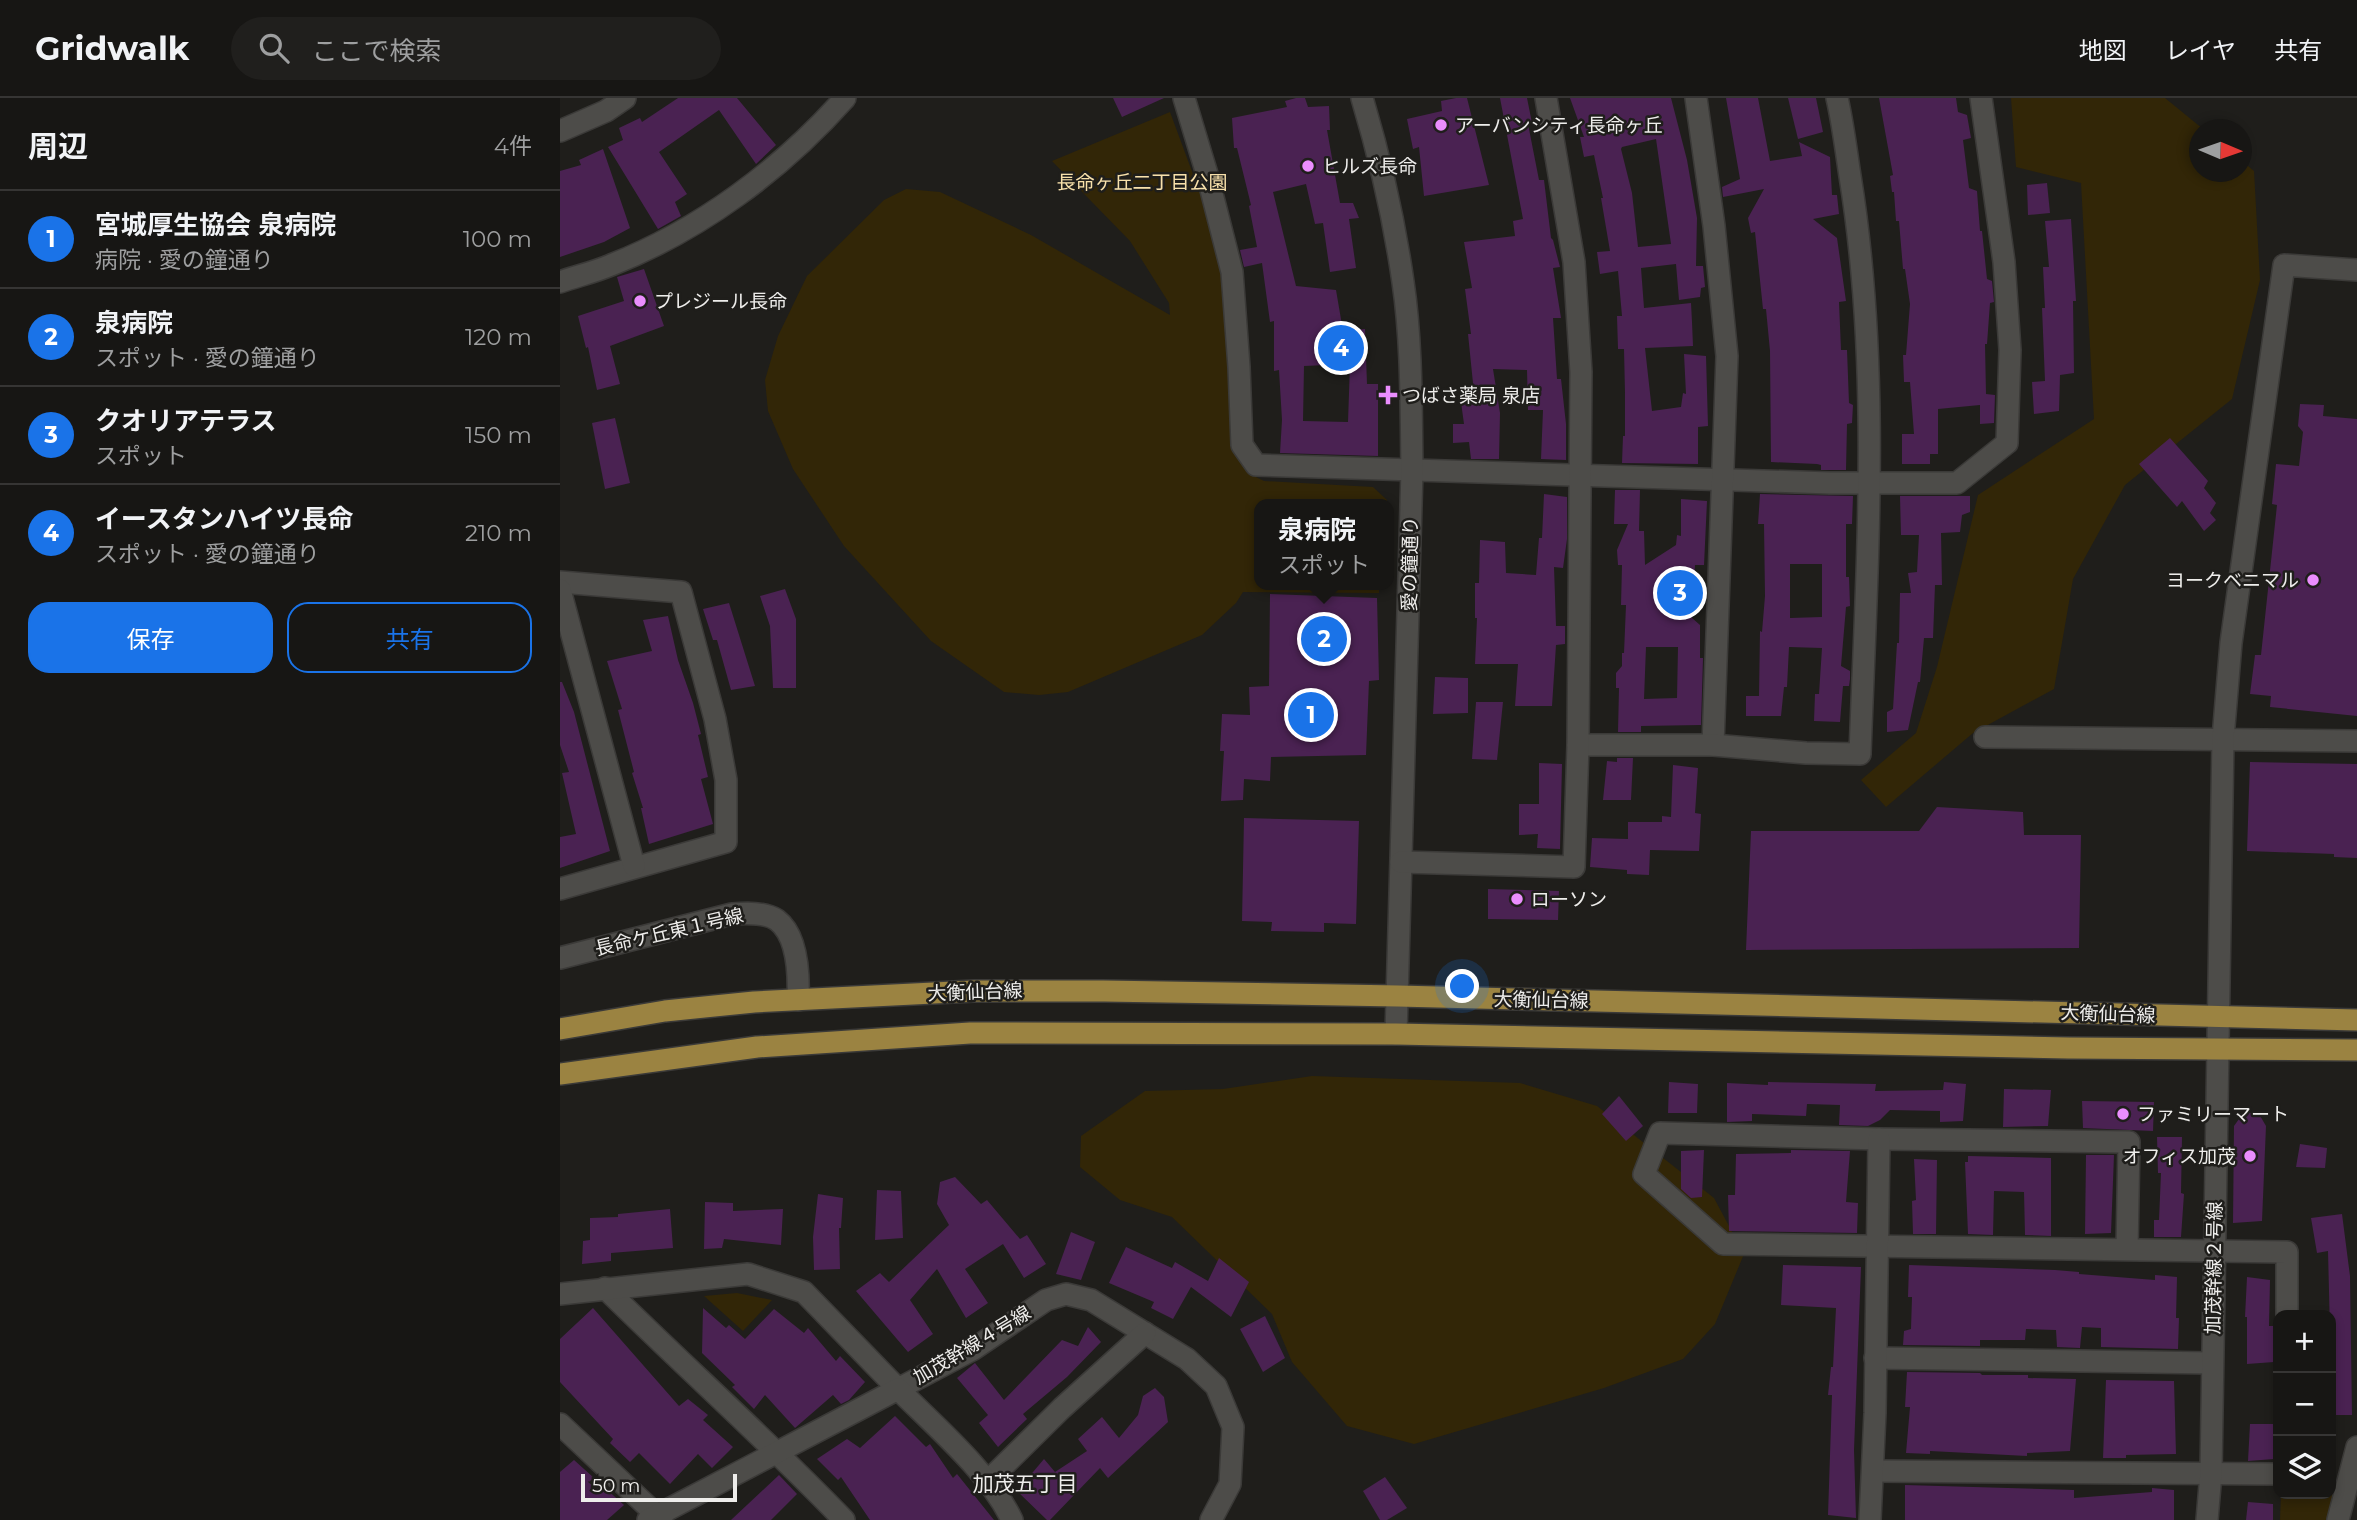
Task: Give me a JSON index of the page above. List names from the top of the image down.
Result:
{
  "streets": {
    "main road": ["大衡仙台線"],
    "street": [
      "愛の鐘通り",
      "長命ケ丘東１号線",
      "加茂幹線２号線",
      "加茂幹線４号線"
    ]
  },
  "crossings": [
    ["愛の鐘通り", "大衡仙台線"],
    ["長命ケ丘東１号線", "大衡仙台線"],
    ["大衡仙台線", "加茂幹線２号線"]
  ],
  "districts": ["加茂五丁目"],
  "parks": ["長命ヶ丘二丁目公園"],
  "places": {
    "other": [
      "アーバンシティ長命ヶ丘",
      "ヒルズ長命",
      "プレジール長命",
      "ヨークベニマル",
      "ローソン",
      "ファミリーマート",
      "オフィス加茂"
    ],
    "health": ["つばさ薬局 泉店"]
  },
  "scale_bar": "50 m",
  "north": "right",
  "page": {
    "header": "Gridwalk",
    "search": "ここで検索",
    "nav": ["地図", "レイヤ", "共有"],
    "heading": ["周辺", "4件"],
    "list": [
      {
        "mark": "1",
        "name": "宮城厚生協会 泉病院",
        "note": "病院 · 愛の鐘通り",
        "value": "100 m"
      },
      {
        "mark": "2",
        "name": "泉病院",
        "note": "スポット · 愛の鐘通り",
        "value": "120 m"
      },
      {
        "mark": "3",
        "name": "クオリアテラス",
        "note": "スポット",
        "value": "150 m"
      },
      {
        "mark": "4",
        "name": "イースタンハイツ長命",
        "note": "スポット · 愛の鐘通り",
        "value": "210 m"
      }
    ],
    "pins": [
      "4",
      "3",
      "2",
      "1"
    ],
    "popup": ["泉病院", "スポット"],
    "buttons": ["保存", "共有"],
    "map_buttons": ["+", "−"],
    "scale": "50 m"
  }
}
